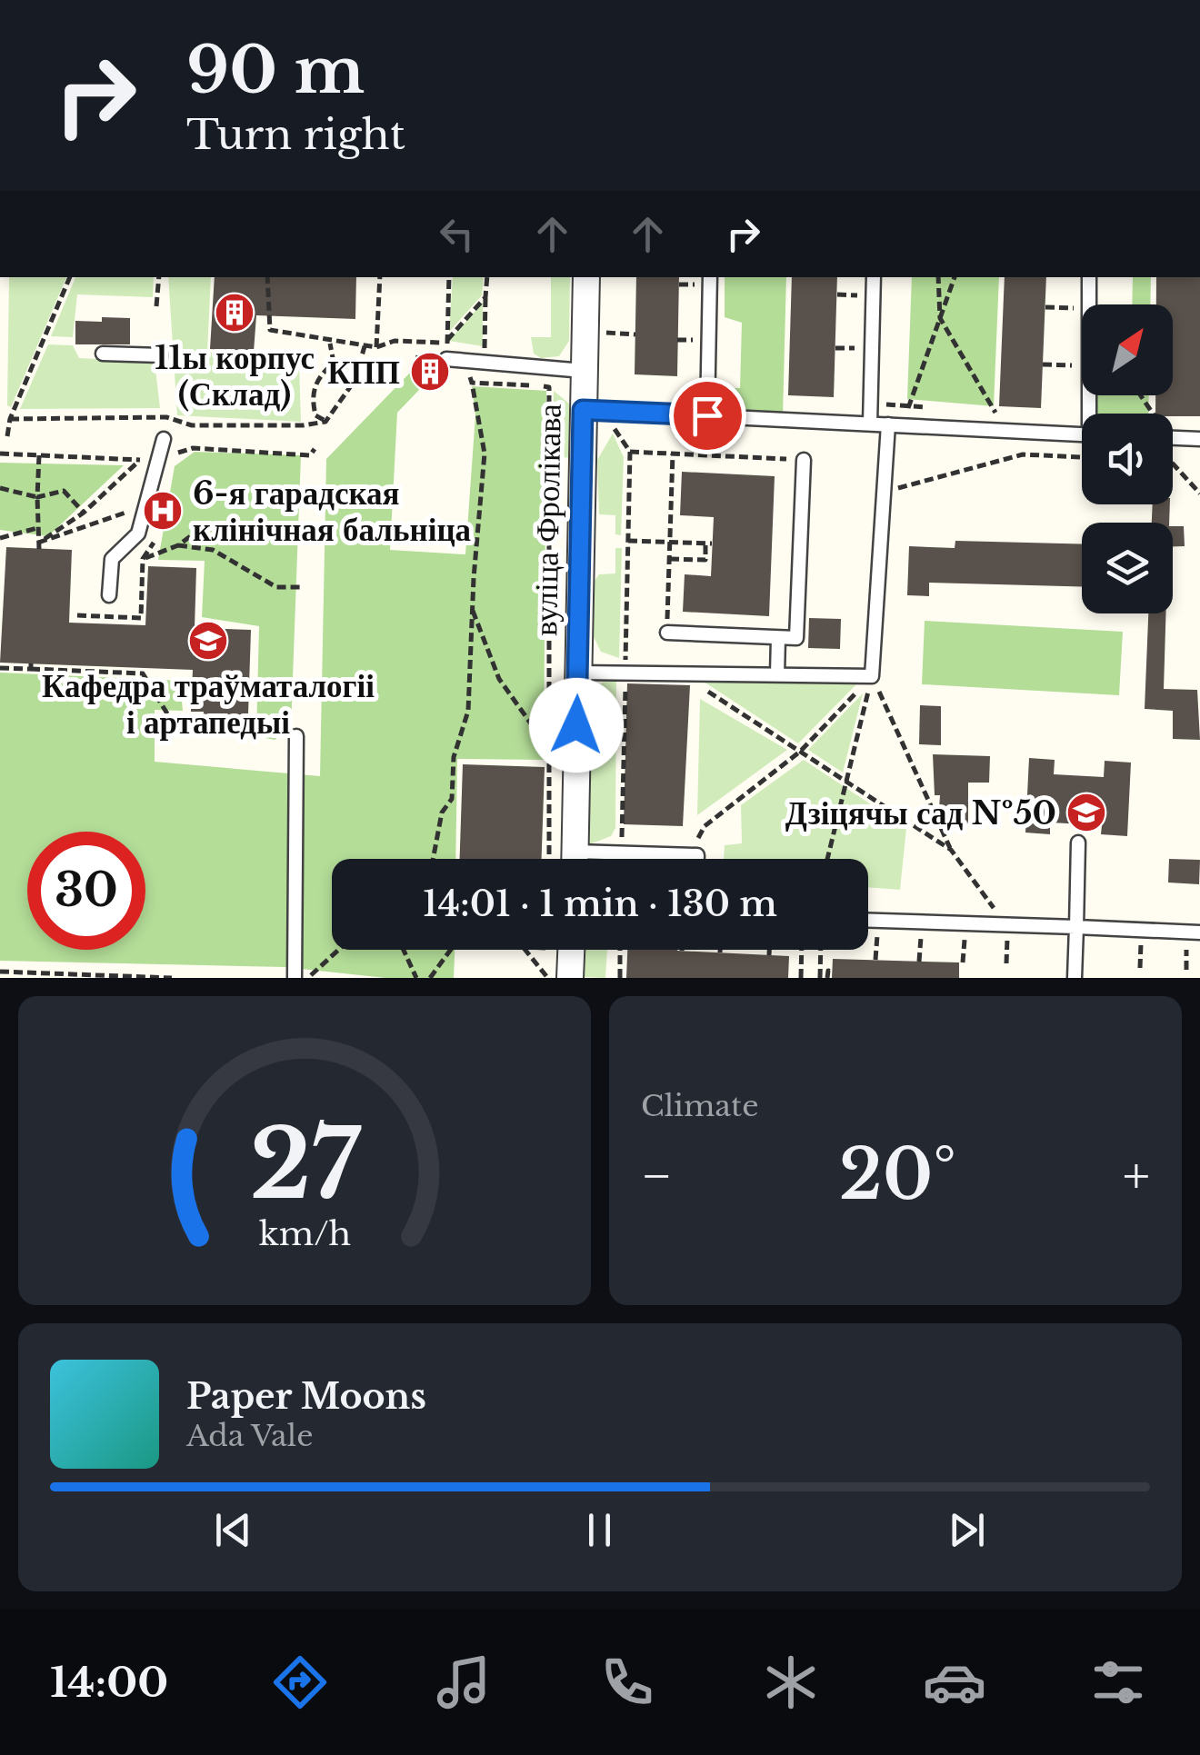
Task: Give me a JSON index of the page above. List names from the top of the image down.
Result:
{
  "streets": {
    "street": ["вуліца Фролікава"]
  },
  "places": {
    "building": ["11ы корпус (Склад)", "КПП"],
    "hospital": ["6-я гарадская клінічная бальніца"],
    "school or university": ["Кафедра траўматалогіі і артапедыі", "Дзіцячы сад №50"]
  },
  "north": "top right",
  "page": {
    "turn": ["90 m", "Turn right"],
    "limit": "30",
    "trip": "14:01 · 1 min · 130 m",
    "tile": "Climate",
    "heat": ["−", "20°", "+"],
    "song": ["Paper Moons", "Ada Vale"],
    "tabs": "14:00",
    "gauge": ["27", "km/h"]
  }
}
